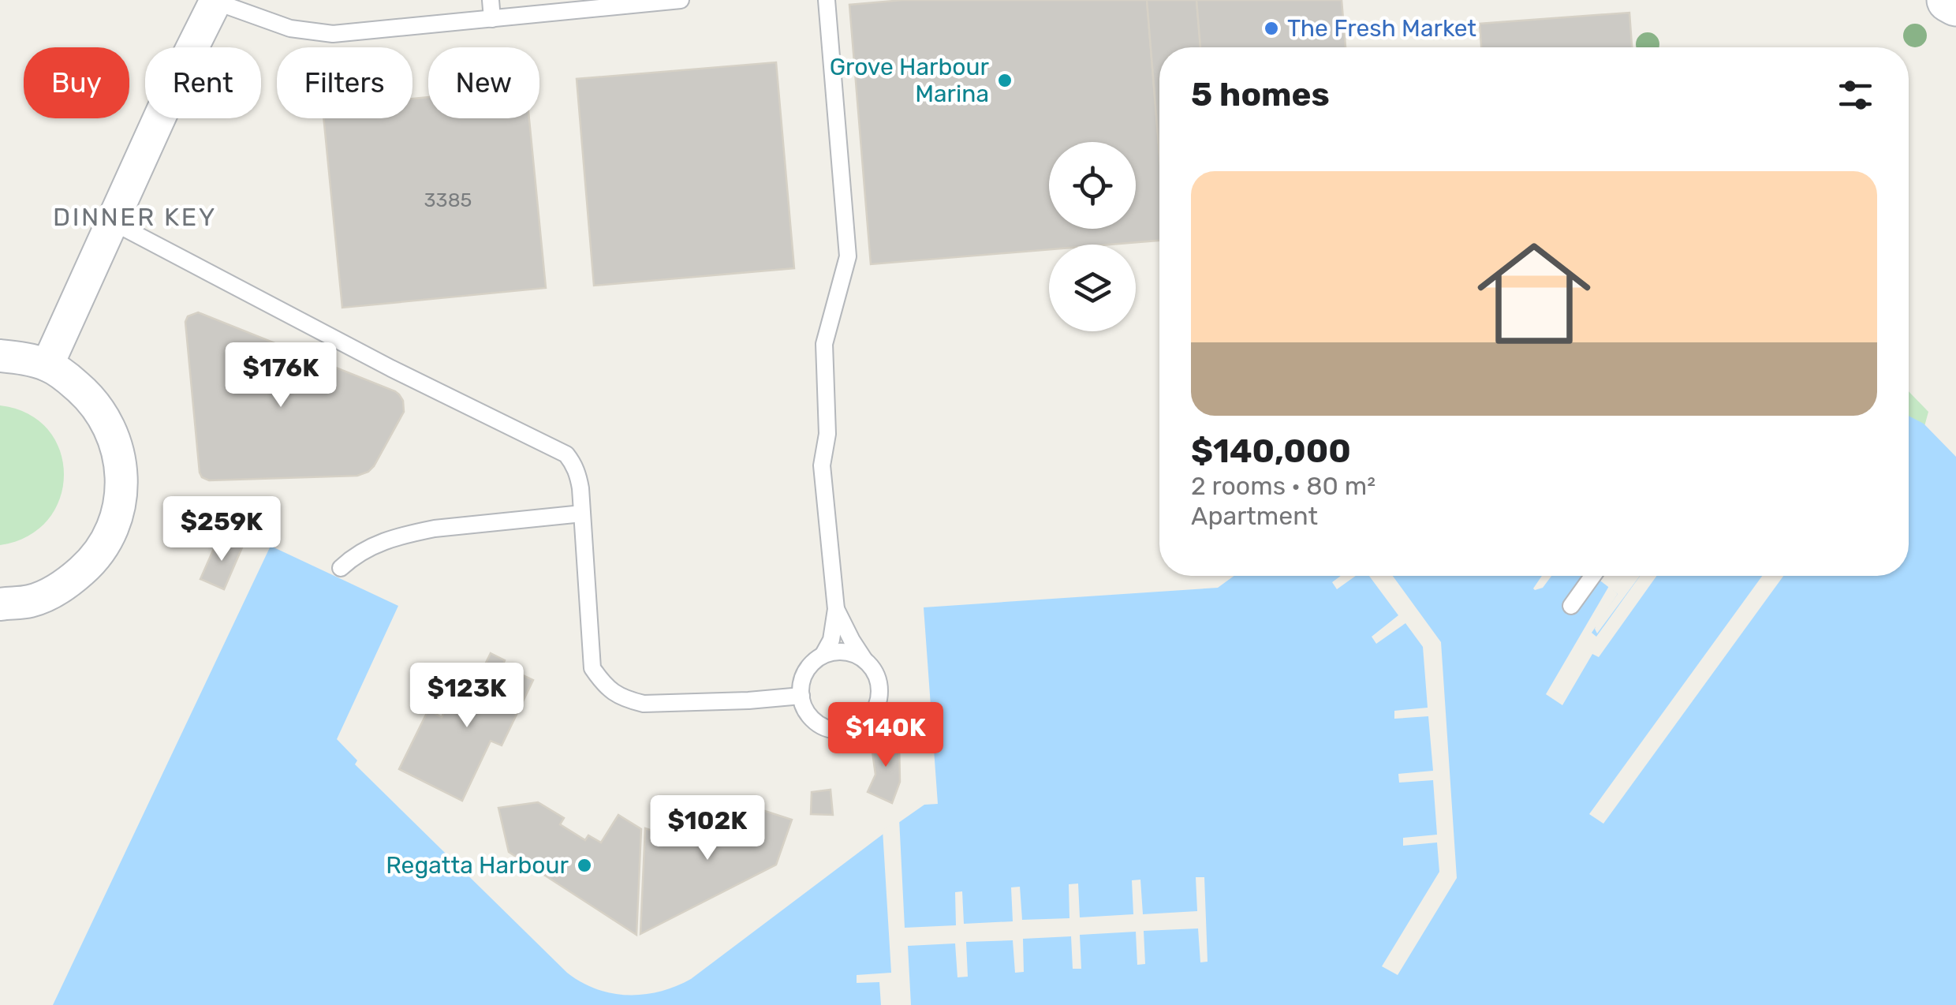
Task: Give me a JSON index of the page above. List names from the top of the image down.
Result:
{
  "districts": ["DINNER KEY"],
  "places": ["The Fresh Market", "Grove Harbour Marina", "Regatta Harbour"],
  "house_numbers": ["3385"],
  "page": {
    "chip": [
      "Buy",
      "Rent",
      "Filters",
      "New"
    ],
    "heading": "5 homes",
    "list": [
      {
        "name": "$140,000",
        "note": "2 rooms · 80 m² · Apartment"
      }
    ],
    "price": [
      "$176K",
      "$259K",
      "$123K",
      "$140K",
      "$102K"
    ]
  }
}
